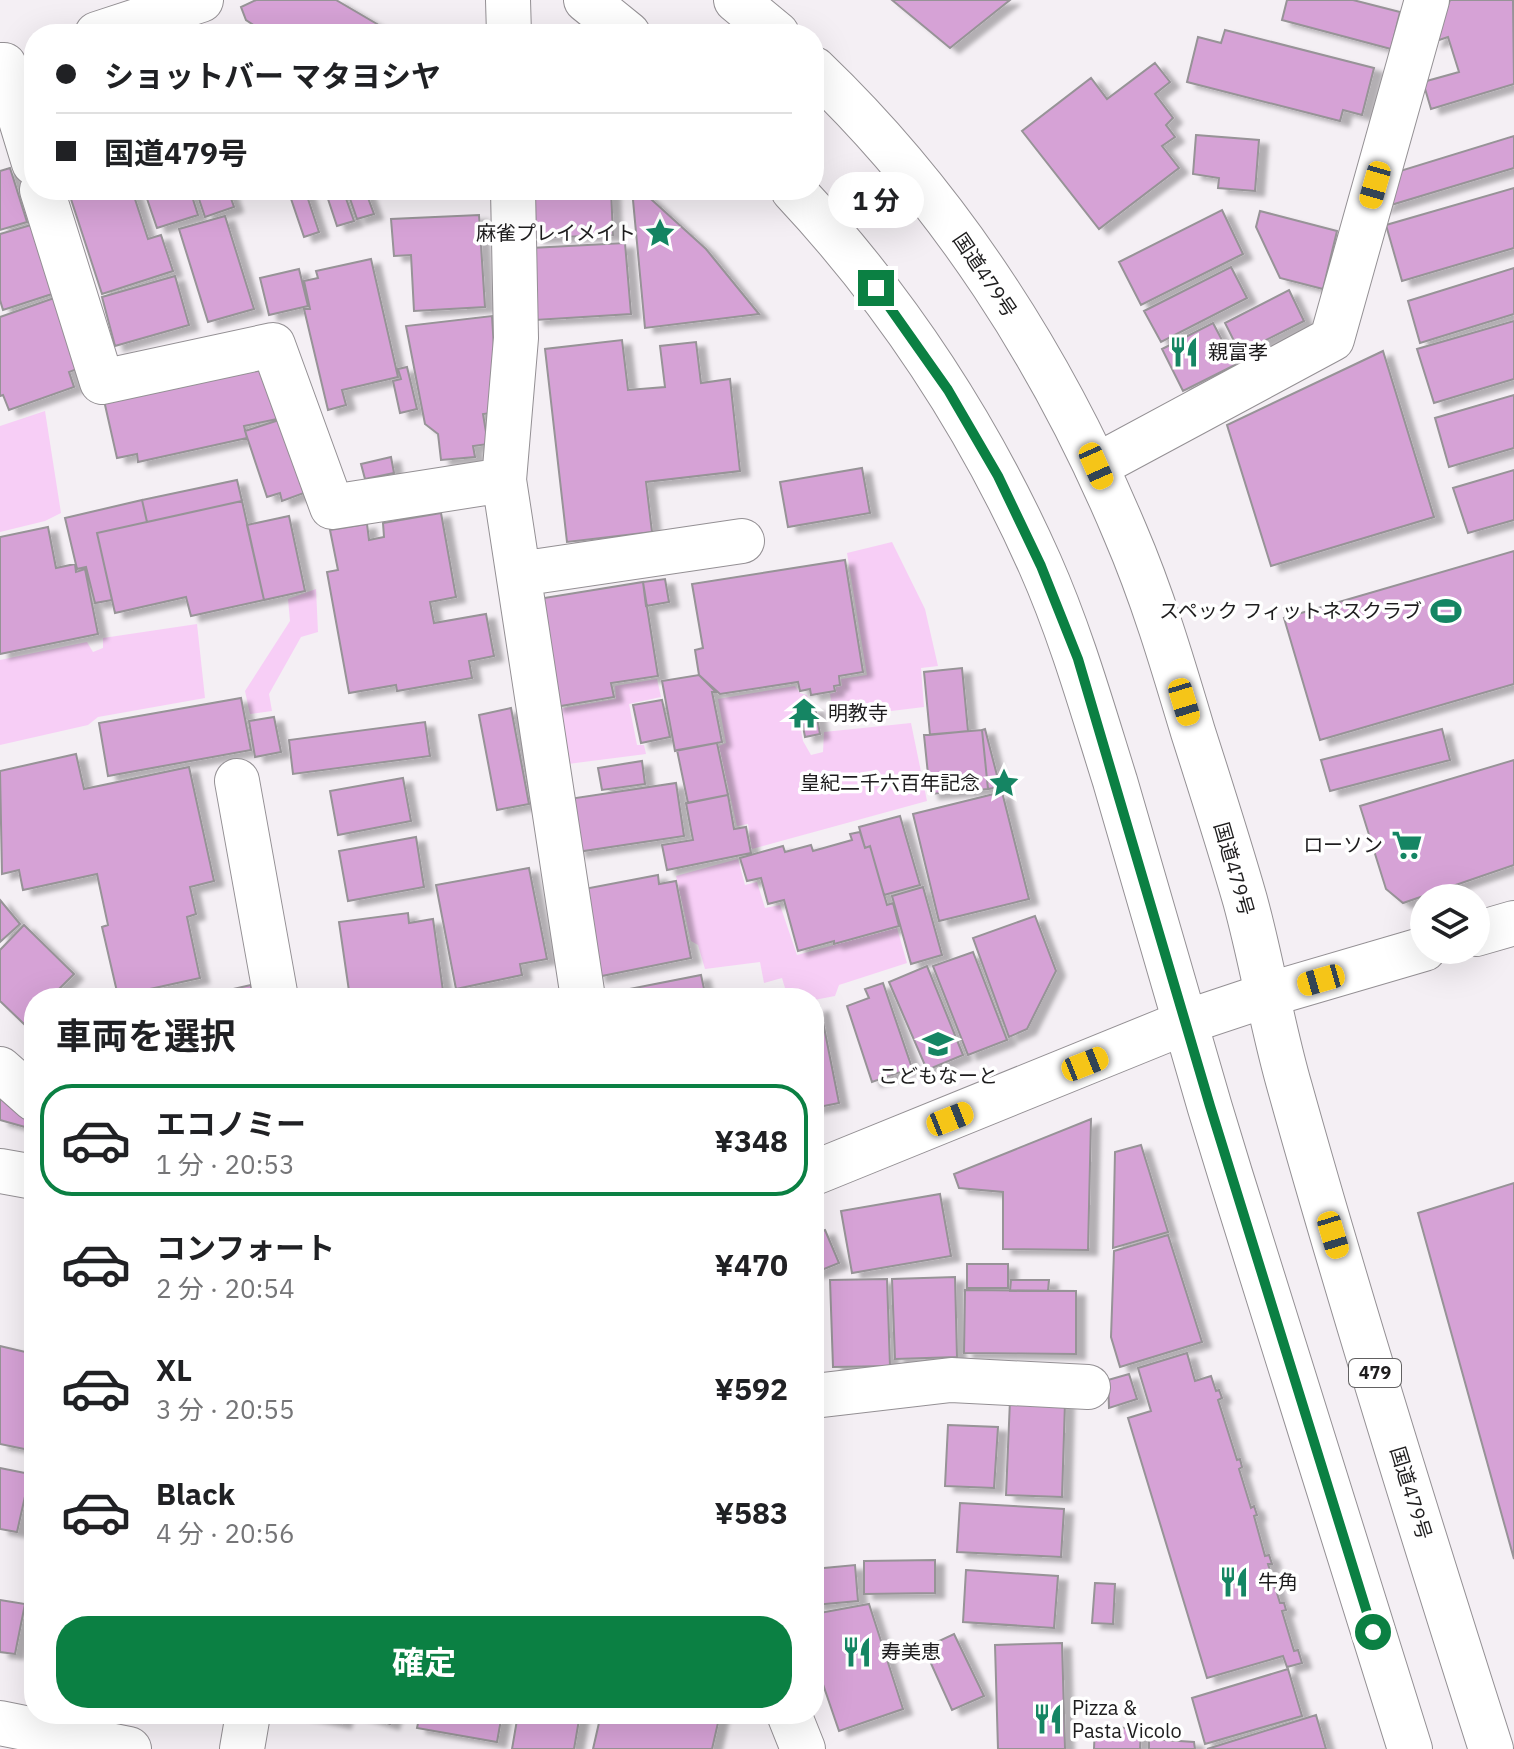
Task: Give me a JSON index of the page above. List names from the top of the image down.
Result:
{
  "streets": {
    "main road": ["国道479号", "479"]
  },
  "places": {
    "place": ["麻雀プレイメイト", "皇紀二千六百年記念"],
    "restaurant": [
      "親富孝",
      "牛角",
      "寿美恵",
      "Pizza & Pasta Vicolo"
    ],
    "sports": ["スペック フィットネスクラブ"],
    "temple": ["明教寺"],
    "supermarket": ["ローソン"],
    "school or university": ["こどもなーと"]
  },
  "page": {
    "banner": ["ショットバー マタヨシヤ", "国道479号"],
    "bubble": "1 分",
    "heading": "車両を選択",
    "list": [
      {
        "name": "エコノミー",
        "note": "1 分 · 20:53",
        "value": "¥348"
      },
      {
        "name": "コンフォート",
        "note": "2 分 · 20:54",
        "value": "¥470"
      },
      {
        "name": "XL",
        "note": "3 分 · 20:55",
        "value": "¥592"
      },
      {
        "name": "Black",
        "note": "4 分 · 20:56",
        "value": "¥583"
      }
    ],
    "buttons": "確定"
  }
}
